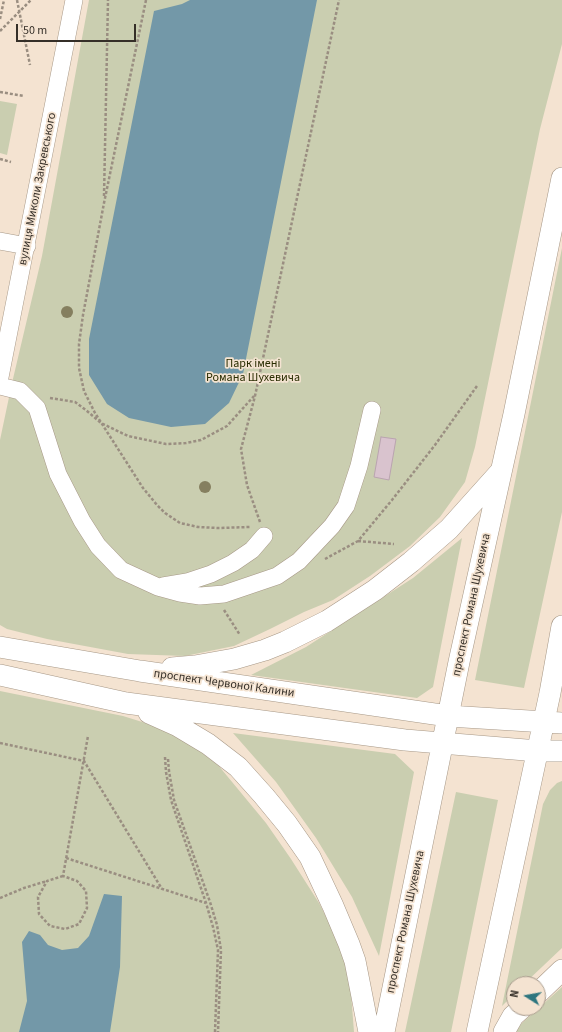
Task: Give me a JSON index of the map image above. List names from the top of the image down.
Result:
{
  "streets": {
    "main road": ["проспект Романа Шухевича", "проспект Червоної Калини"],
    "street": ["вулиця Миколи Закревського"]
  },
  "crossings": [
    ["проспект Романа Шухевича", "проспект Червоної Калини"]
  ],
  "parks": ["Парк імені Романа Шухевича"],
  "scale_bar": "50 m",
  "north": "left"
}
